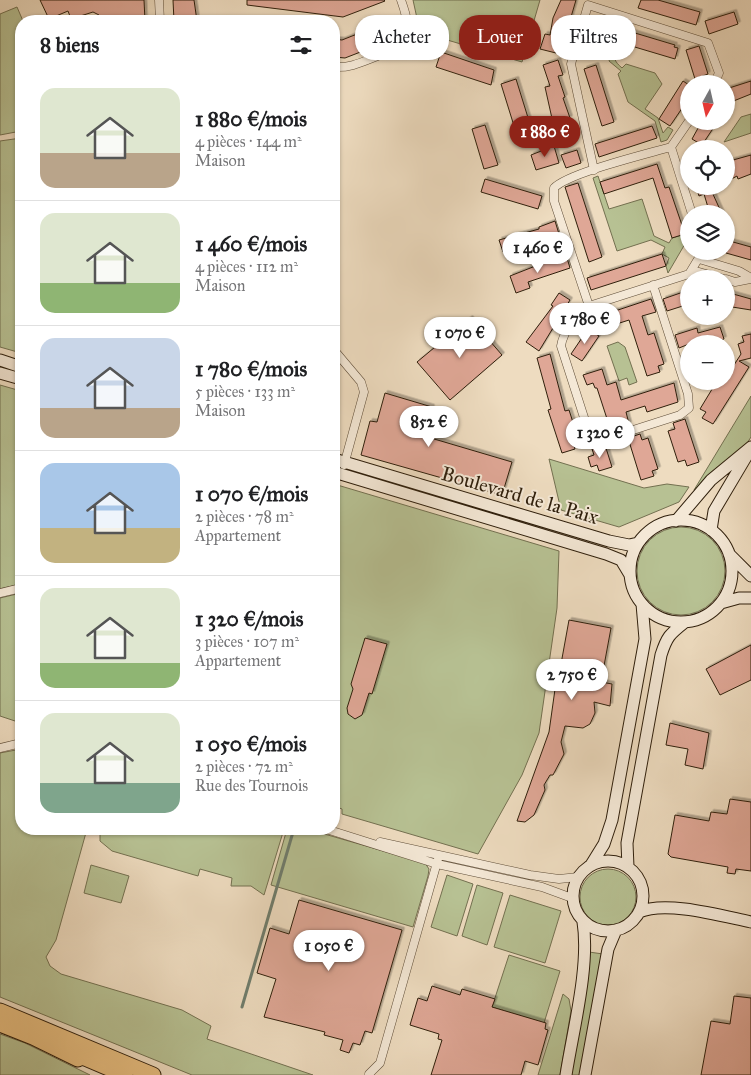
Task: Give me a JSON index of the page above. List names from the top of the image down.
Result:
{
  "streets": {
    "main road": ["Boulevard de la Paix"]
  },
  "north": "bottom",
  "page": {
    "chip": ["Acheter", "Louer", "Filtres"],
    "heading": "8 biens",
    "map_buttons": ["+", "−"],
    "list": [
      {
        "name": "1 880 €/mois",
        "note": "4 pièces · 144 m² · Maison"
      },
      {
        "name": "1 460 €/mois",
        "note": "4 pièces · 112 m² · Maison"
      },
      {
        "name": "1 780 €/mois",
        "note": "5 pièces · 133 m² · Maison"
      },
      {
        "name": "1 070 €/mois",
        "note": "2 pièces · 78 m² · Appartement"
      },
      {
        "name": "1 320 €/mois",
        "note": "3 pièces · 107 m² · Appartement"
      },
      {
        "name": "1 050 €/mois",
        "note": "2 pièces · 72 m² · Rue des Tournois"
      }
    ],
    "price": [
      "1 880 €",
      "1 460 €",
      "1 780 €",
      "1 070 €",
      "852 €",
      "1 320 €",
      "2 750 €",
      "1 050 €"
    ]
  }
}
